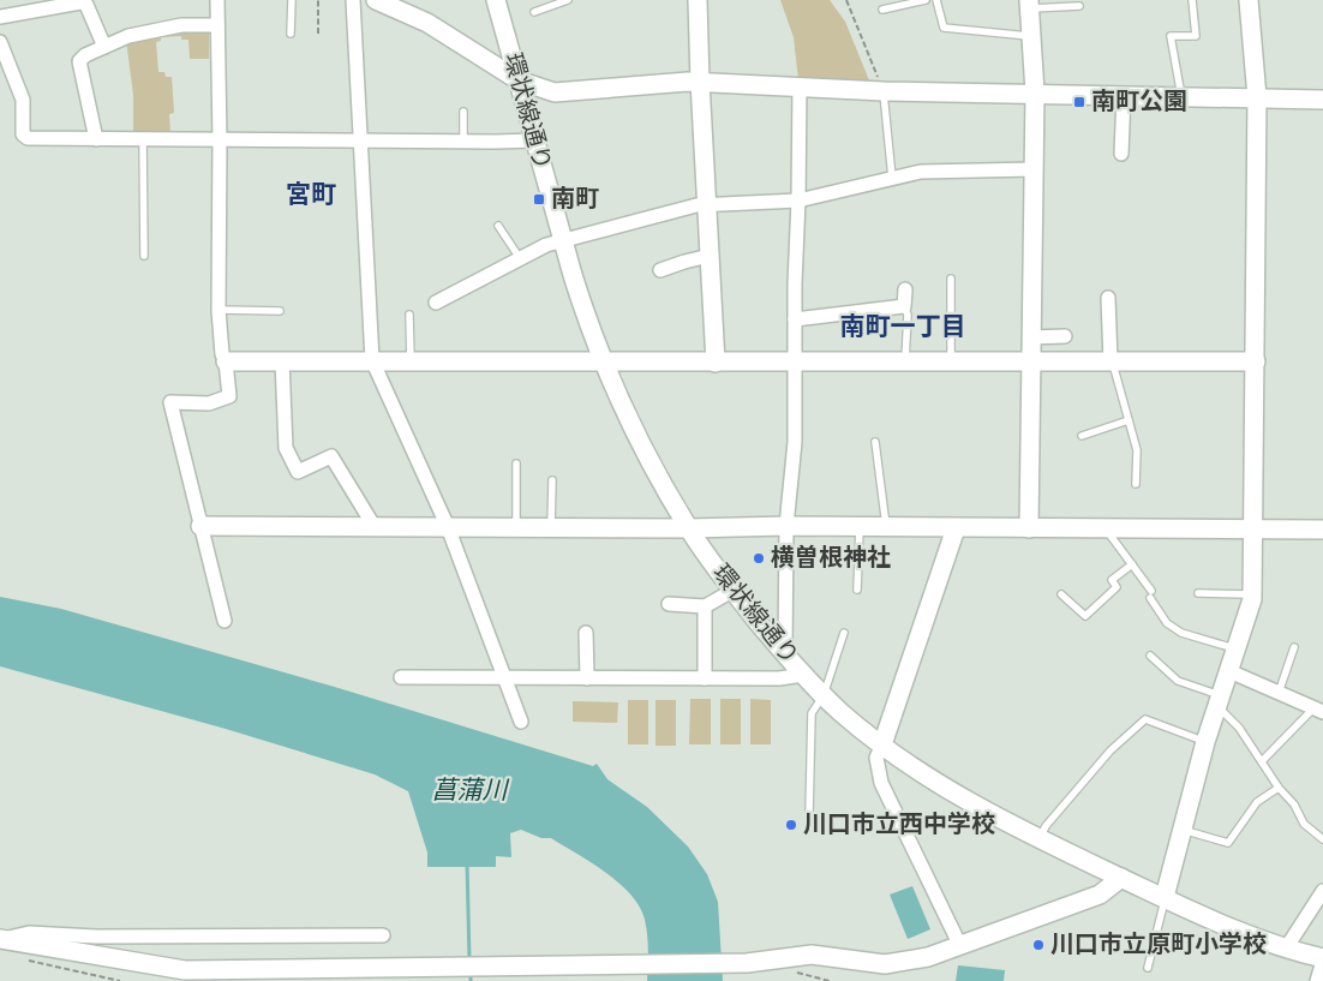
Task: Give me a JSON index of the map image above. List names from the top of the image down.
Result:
{
  "streets": {
    "street": ["環状線通り"]
  },
  "districts": ["宮町", "南町一丁目"],
  "water": ["菖蒲川"],
  "places": {
    "transit": ["南町公園", "南町"],
    "other": ["横曽根神社", "川口市立西中学校", "川口市立原町小学校"]
  }
}
